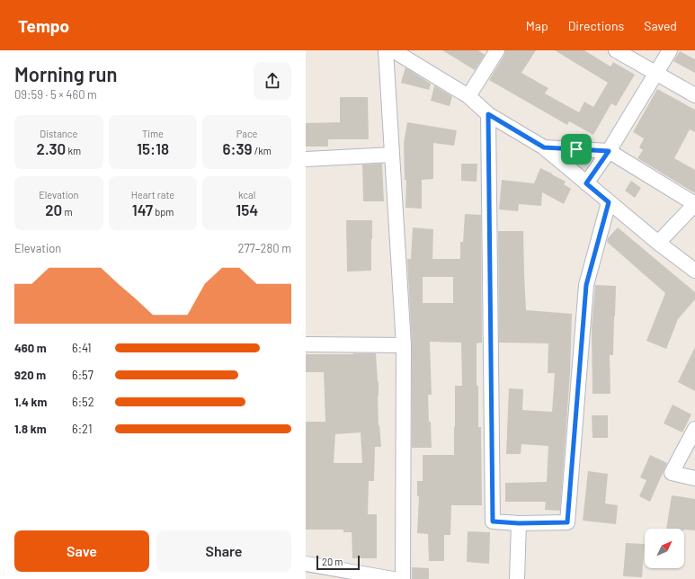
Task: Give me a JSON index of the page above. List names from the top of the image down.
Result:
{
  "scale_bar": "20 m",
  "north": "top right",
  "page": {
    "header": "Tempo",
    "nav": ["Map", "Directions", "Saved"],
    "heading": ["Morning run", "09:59 · 5 × 460 m"],
    "stats": [
      ["Distance", "2.30 km"],
      ["Time", "15:18"],
      ["Pace", "6:39 /km"],
      ["Elevation", "20 m"],
      ["Heart rate", "147 bpm"],
      ["kcal", "154"]
    ],
    "chart": ["Elevation", "277–280 m"],
    "list": [
      {
        "name": "460 m",
        "note": "6:41"
      },
      {
        "name": "920 m",
        "note": "6:57"
      },
      {
        "name": "1.4 km",
        "note": "6:52"
      },
      {
        "name": "1.8 km",
        "note": "6:21"
      }
    ],
    "buttons": ["Save", "Share"],
    "scale": "20 m"
  }
}
